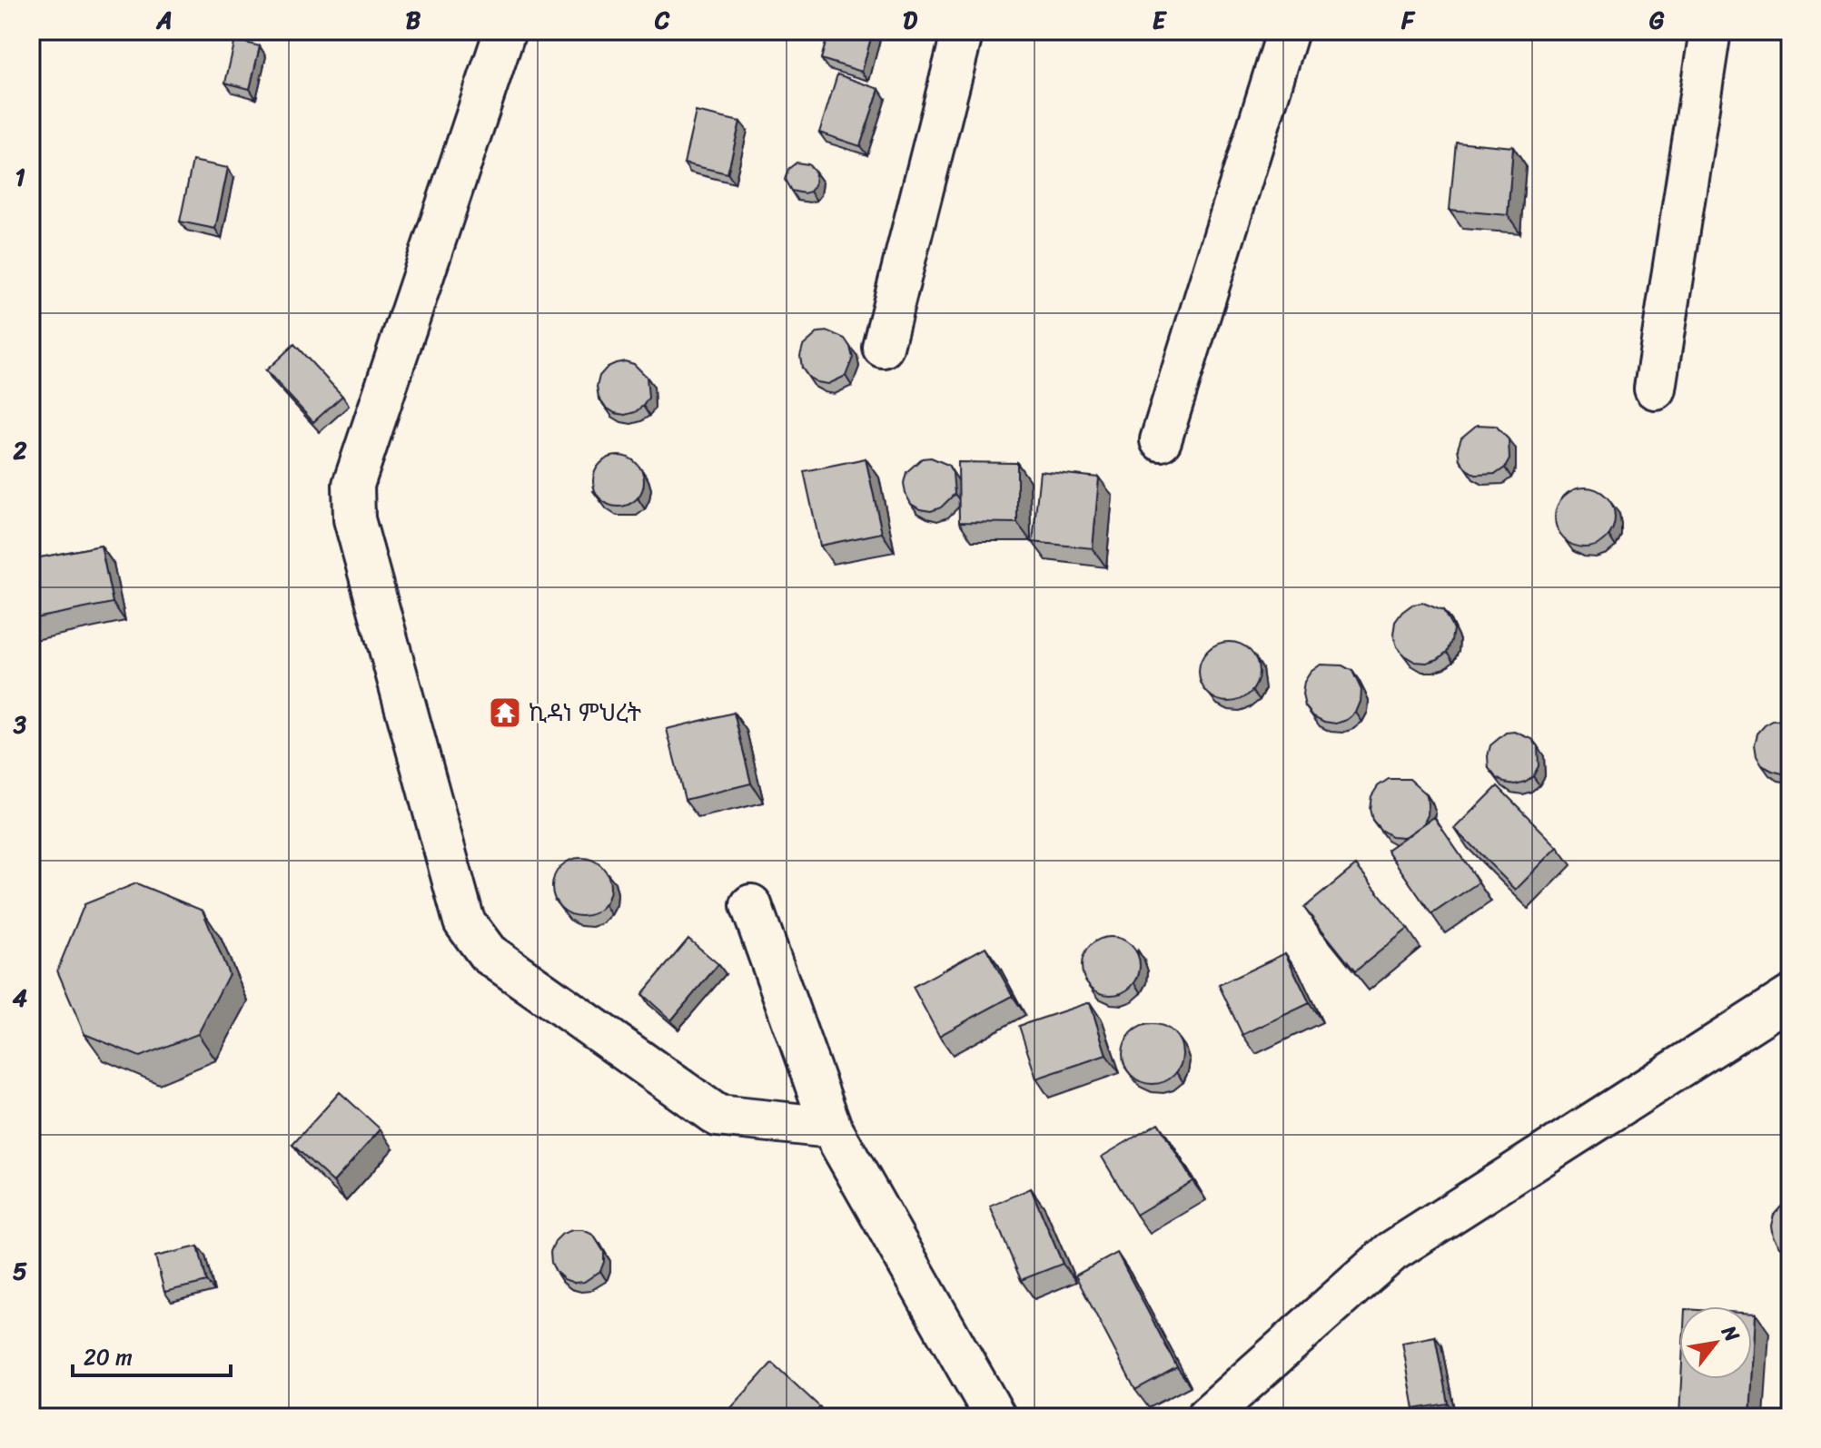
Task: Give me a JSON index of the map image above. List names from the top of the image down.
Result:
{
  "places": {
    "temple": ["ኪዳነ ምህረት"]
  },
  "scale_bar": "20 m",
  "north": "top right",
  "grid": {
    "columns": [
      "A",
      "B",
      "C",
      "D",
      "E",
      "F",
      "G"
    ],
    "rows": [
      "1",
      "2",
      "3",
      "4",
      "5"
    ]
  }
}
